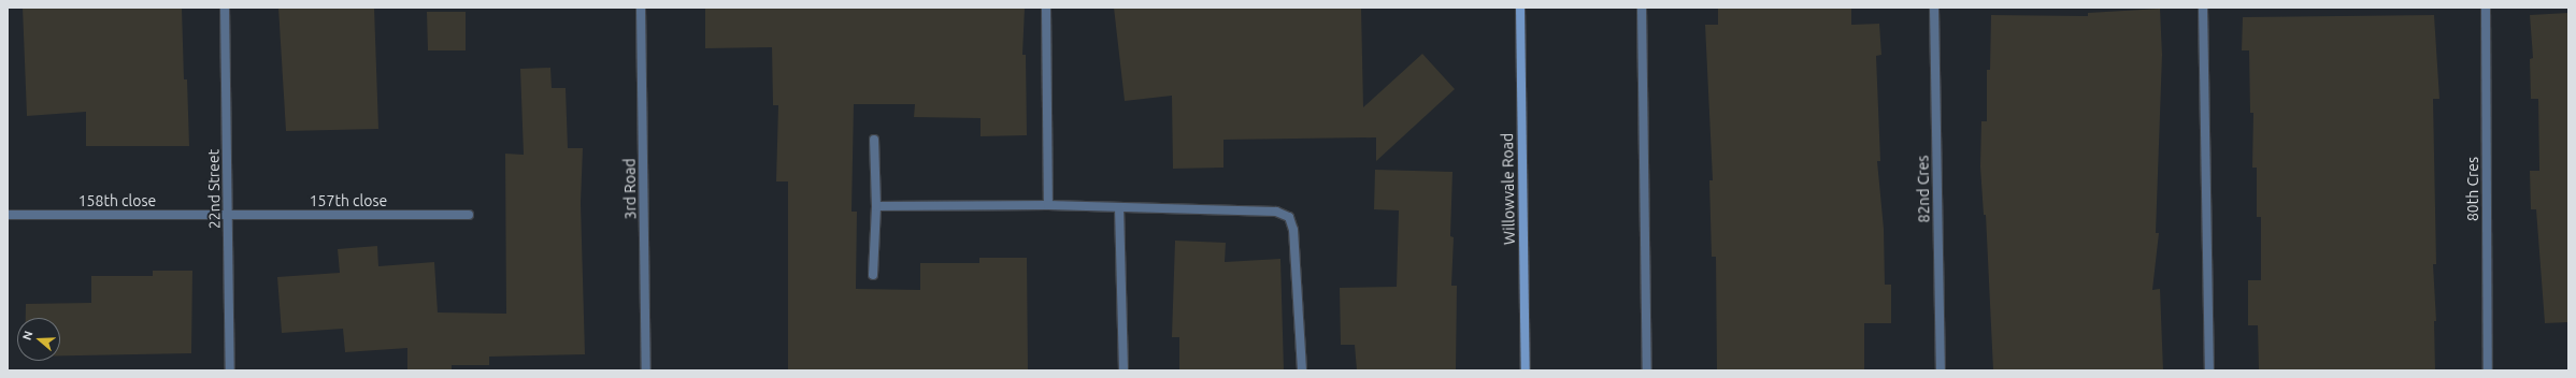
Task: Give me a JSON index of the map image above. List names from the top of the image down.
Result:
{
  "streets": {
    "street": [
      "22nd Street",
      "3rd Road",
      "Willowvale Road",
      "82nd Cres",
      "80th Cres",
      "158th close",
      "157th close"
    ]
  },
  "crossings": [
    ["22nd Street", "158th close"],
    ["22nd Street", "157th close"],
    ["158th close", "157th close"]
  ],
  "north": "left"
}
